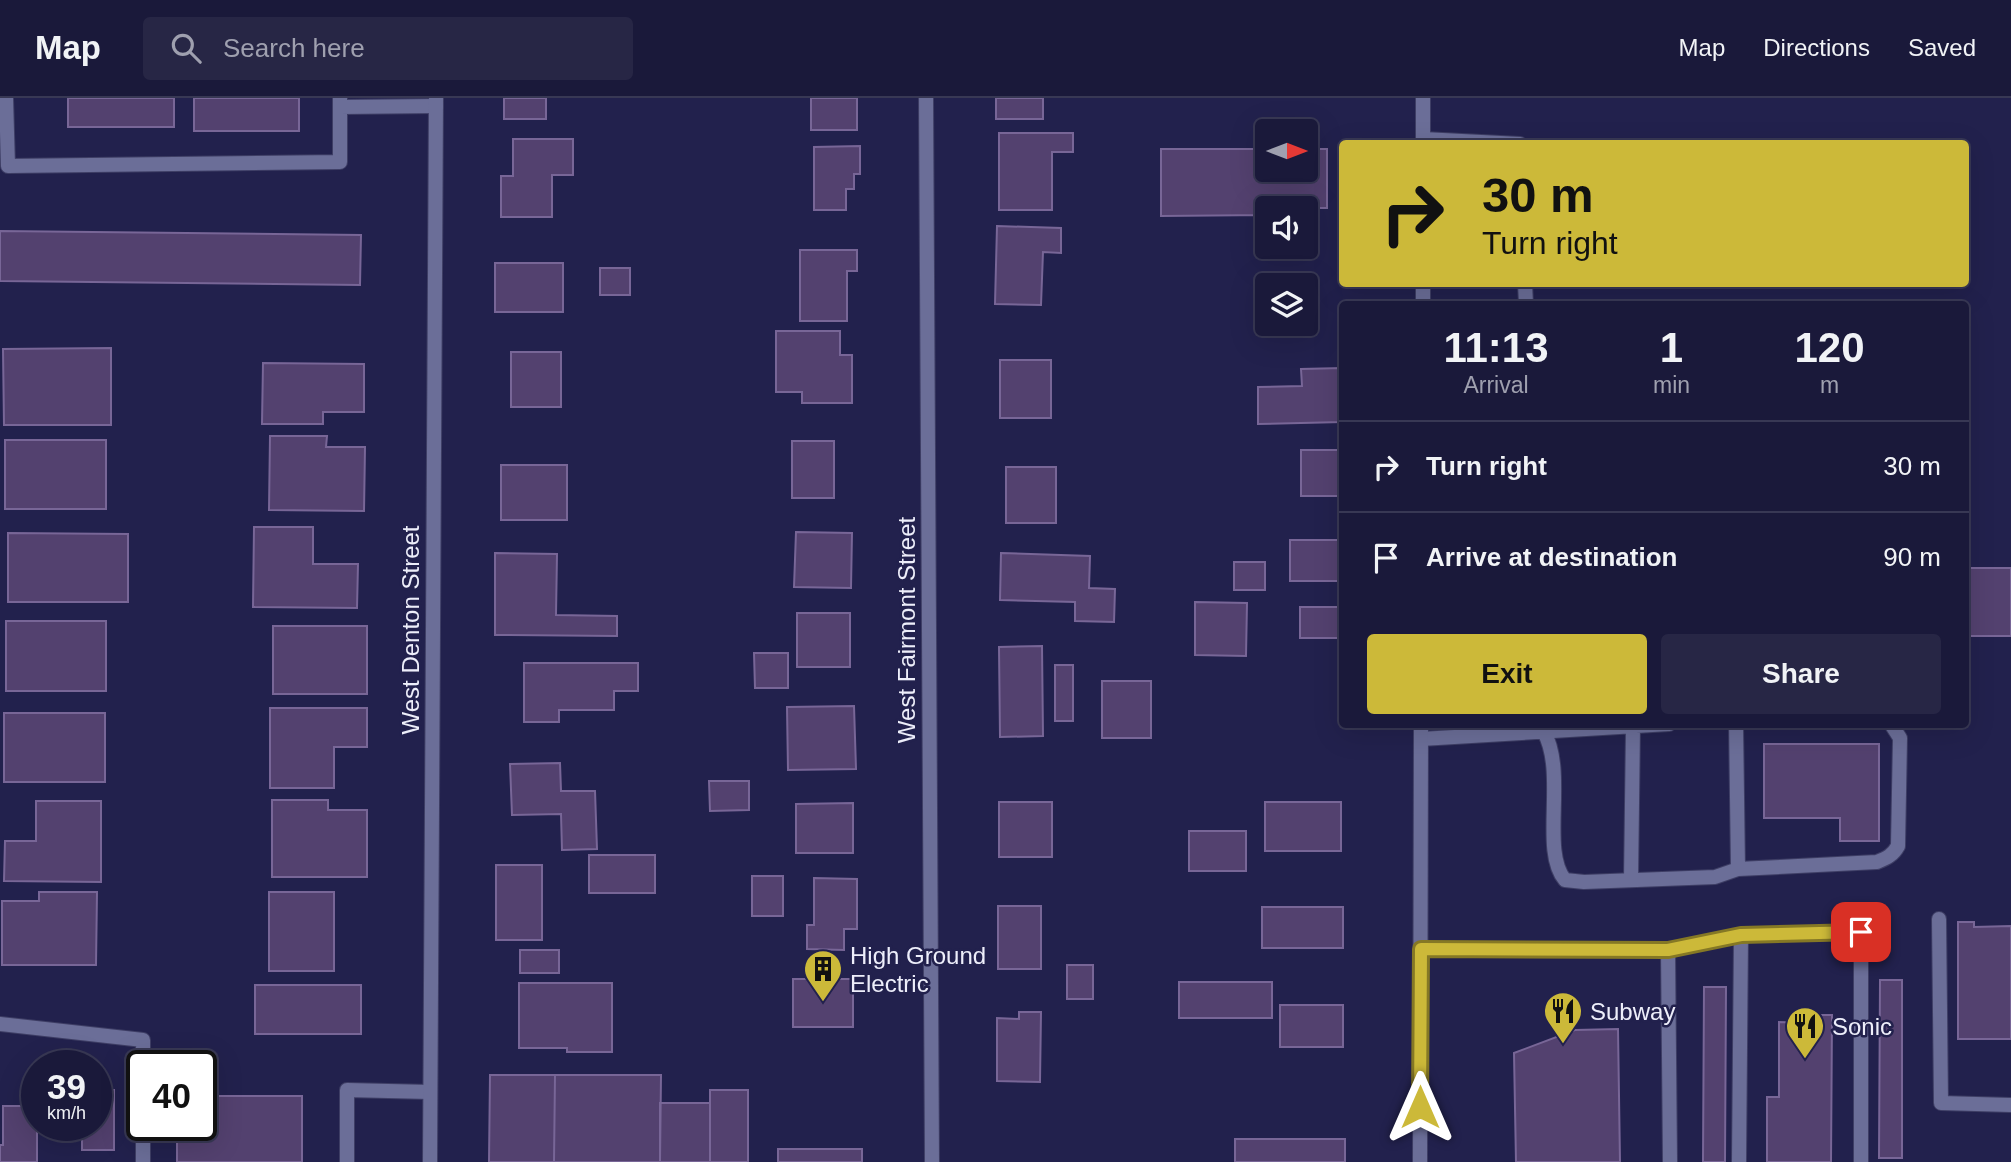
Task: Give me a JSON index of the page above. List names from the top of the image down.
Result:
{
  "streets": {
    "street": ["West Denton Street", "West Fairmont Street"]
  },
  "places": {
    "building": ["High Ground Electric"],
    "restaurant": ["Subway", "Sonic"]
  },
  "north": "right",
  "page": {
    "header": "Map",
    "search": "Search here",
    "nav": ["Map", "Directions", "Saved"],
    "turn": ["30 m", "Turn right"],
    "eta": [
      "11:13",
      "Arrival",
      "1",
      "min",
      "120",
      "m"
    ],
    "list": [
      {
        "name": "Turn right",
        "value": "30 m"
      },
      {
        "name": "Arrive at destination",
        "value": "90 m"
      }
    ],
    "buttons": ["Exit", "Share"],
    "speed": "39 km/h",
    "limit": "40"
  }
}
